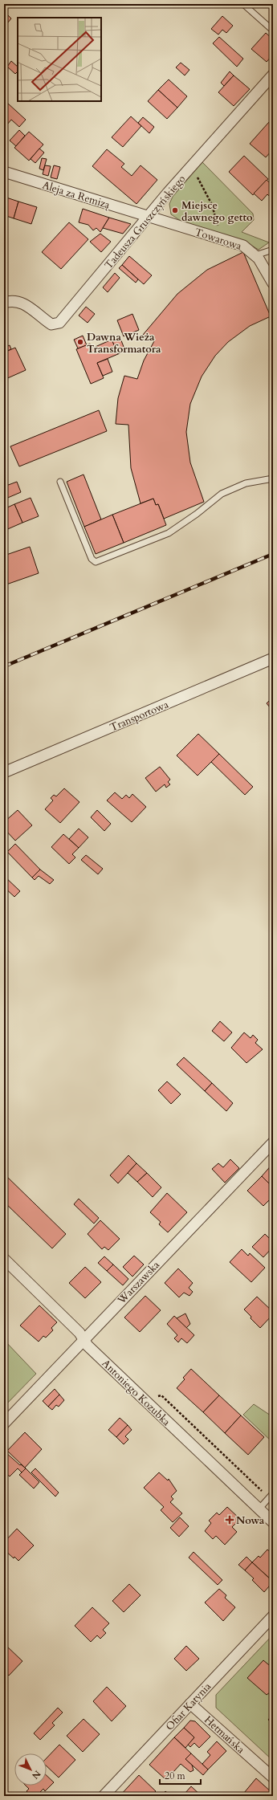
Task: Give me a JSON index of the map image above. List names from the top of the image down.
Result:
{
  "streets": {
    "street": [
      "Aleja za Remizą",
      "Tadeusza Gruszczyńskiego",
      "Towarowa",
      "Transportowa",
      "Warszawska",
      "Antoniego Kozubka",
      "Ofiar Katynia",
      "Hetmańska"
    ]
  },
  "crossings": [
    ["Aleja za Remizą", "Tadeusza Gruszczyńskiego"],
    ["Aleja za Remizą", "Towarowa"],
    ["Tadeusza Gruszczyńskiego", "Towarowa"],
    ["Warszawska", "Antoniego Kozubka"],
    ["Ofiar Katynia", "Hetmańska"]
  ],
  "places": {
    "other": ["Miejsce dawnego getto", "Dawna Wieża Transformatora"],
    "health": ["Nowa"]
  },
  "scale_bar": "20 m",
  "north": "bottom right"
}
